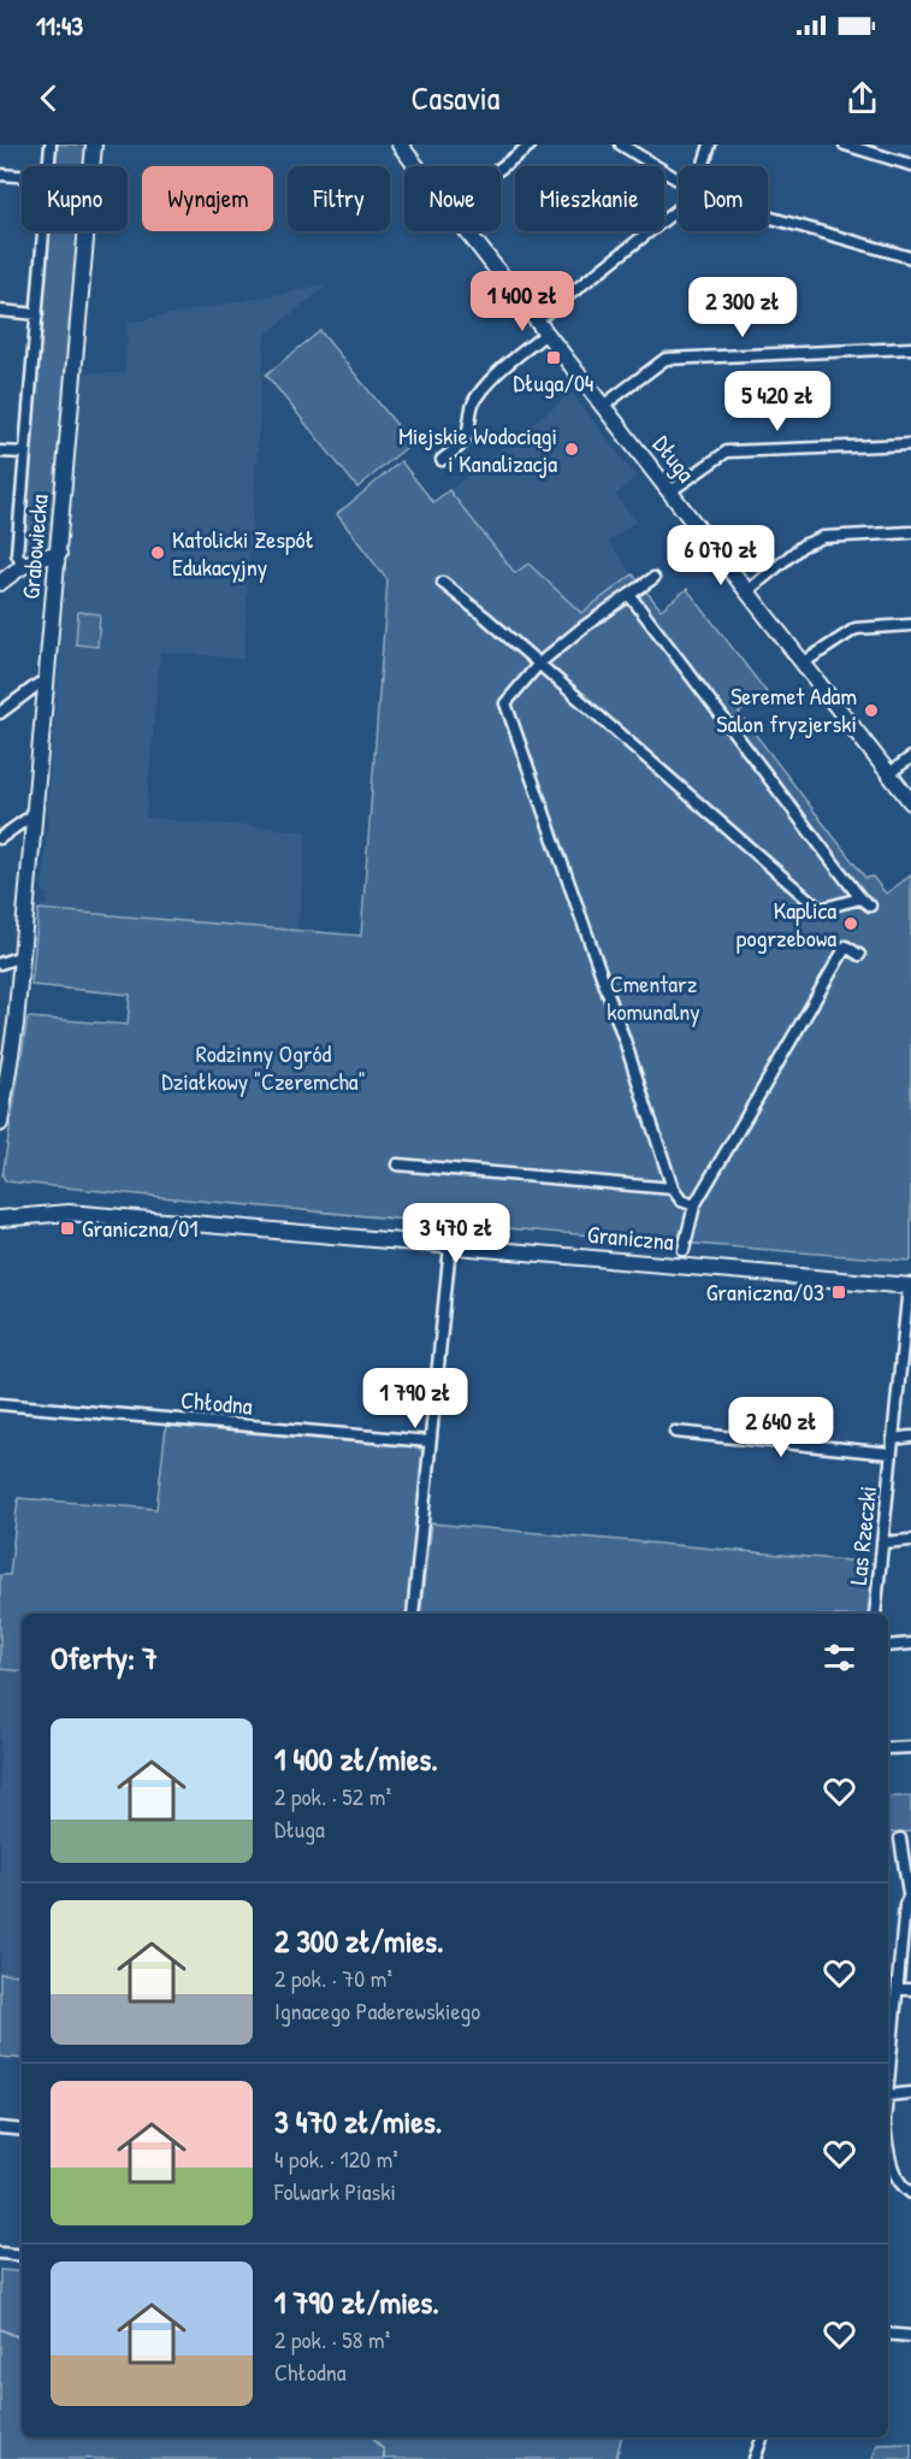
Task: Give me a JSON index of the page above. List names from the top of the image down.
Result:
{
  "streets": {
    "street": [
      "Długa",
      "Grabowiecka",
      "Graniczna",
      "Chłodna",
      "Las Rzeczki"
    ]
  },
  "crossings": [
    ["Graniczna", "Las Rzeczki"]
  ],
  "parks": ["Cmentarz komunalny", "Rodzinny Ogród Działkowy \"Czeremcha\""],
  "places": {
    "transit": ["Długa/04", "Graniczna/01", "Graniczna/03"],
    "other": [
      "Miejskie Wodociągi i Kanalizacja",
      "Katolicki Zespół Edukacyjny",
      "Seremet Adam Salon fryzjerski",
      "Kaplica pogrzebowa"
    ]
  },
  "page": {
    "status": "11:43",
    "header": "Casavia",
    "chip": [
      "Kupno",
      "Wynajem",
      "Filtry",
      "Nowe",
      "Mieszkanie",
      "Dom"
    ],
    "price": [
      "1 400 zł",
      "2 300 zł",
      "5 420 zł",
      "6 070 zł",
      "3 470 zł",
      "1 790 zł",
      "2 640 zł"
    ],
    "heading": "Oferty: 7",
    "list": [
      {
        "name": "1 400 zł/mies.",
        "note": "2 pok. · 52 m² · Długa"
      },
      {
        "name": "2 300 zł/mies.",
        "note": "2 pok. · 70 m² · Ignacego Paderewskiego"
      },
      {
        "name": "3 470 zł/mies.",
        "note": "4 pok. · 120 m² · Folwark Piaski"
      },
      {
        "name": "1 790 zł/mies.",
        "note": "2 pok. · 58 m² · Chłodna"
      }
    ]
  }
}
